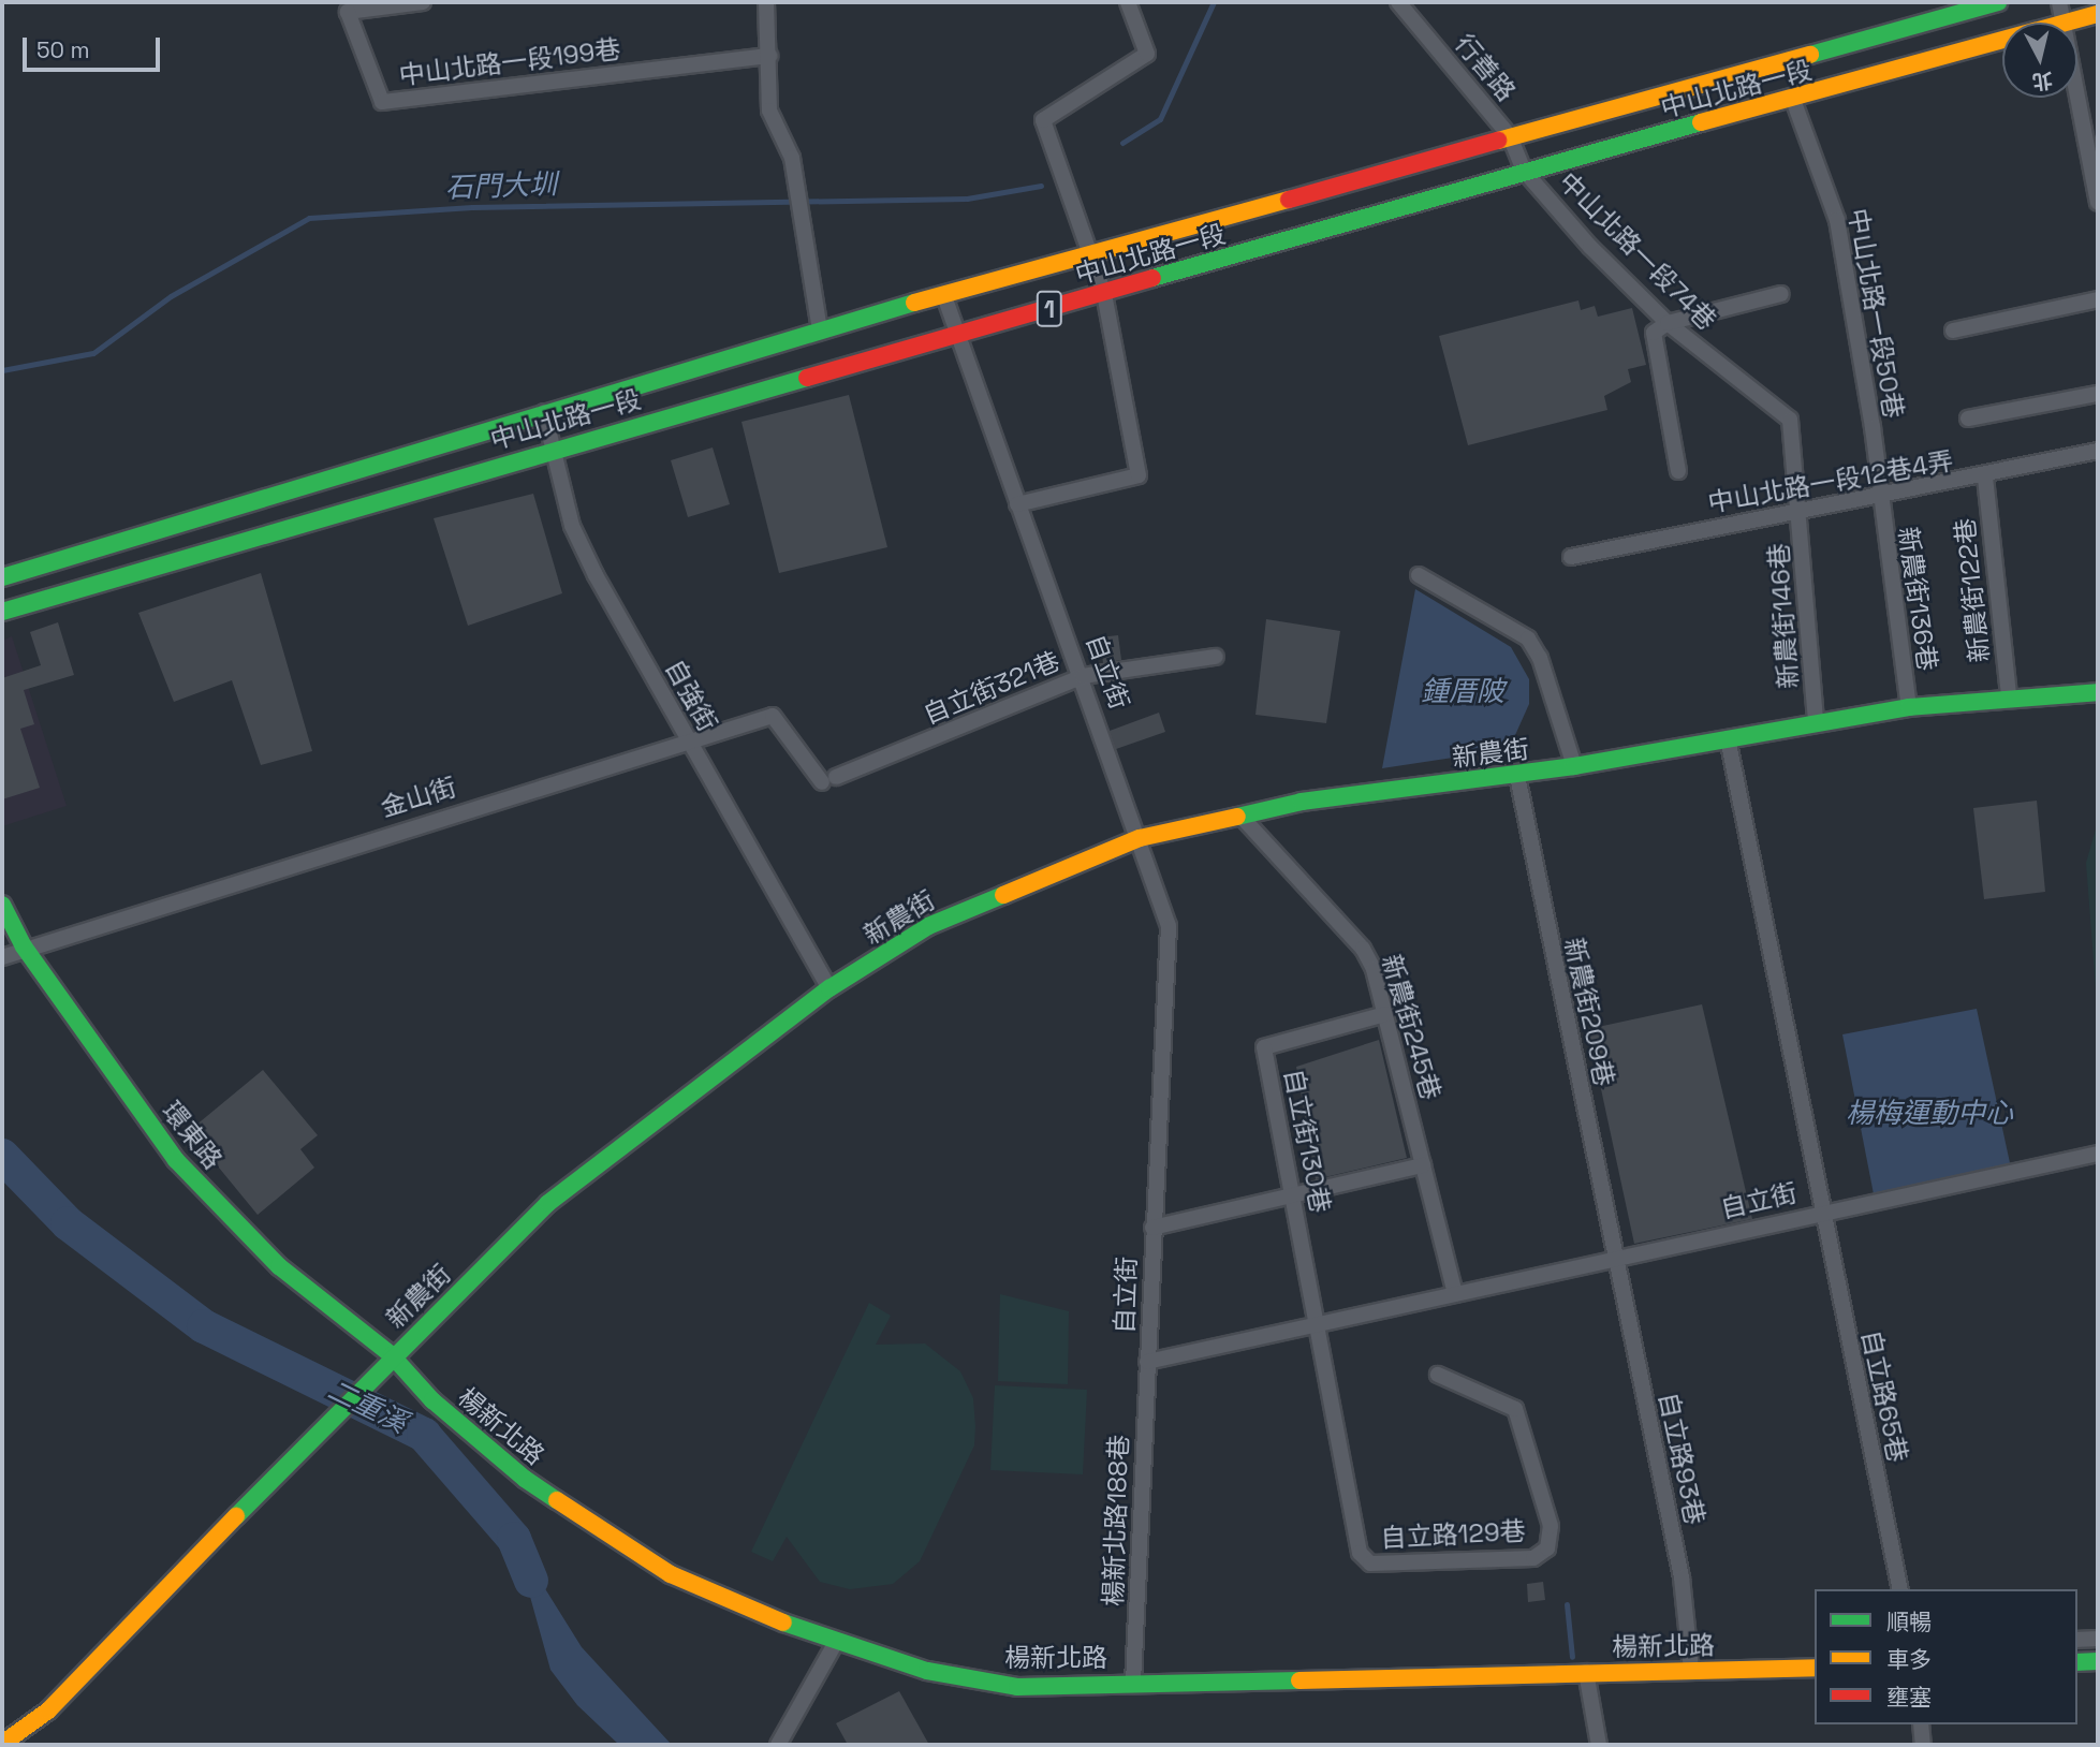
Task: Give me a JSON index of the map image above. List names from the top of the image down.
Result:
{
  "streets": {
    "street": [
      "中山北路一段199巷",
      "行善路",
      "中山北路一段",
      "中山北路一段74巷",
      "1",
      "中山北路一段50巷",
      "中山北路一段12巷4弄",
      "新農街122巷",
      "新農街136巷",
      "新農街146巷",
      "自立街",
      "自立街321巷",
      "自強街",
      "新農街",
      "金山街",
      "新農街209巷",
      "新農街245巷",
      "環東路",
      "自立街130巷",
      "自立路65巷",
      "楊新北路",
      "自立路93巷",
      "楊新北路188巷",
      "自立路129巷"
    ]
  },
  "crossings": [
    ["行善路", "中山北路一段"],
    ["行善路", "中山北路一段74巷"],
    ["中山北路一段", "中山北路一段74巷"],
    ["中山北路一段", "中山北路一段50巷"],
    ["中山北路一段", "自立街"],
    ["中山北路一段", "自強街"],
    ["中山北路一段74巷", "新農街146巷"],
    ["中山北路一段50巷", "中山北路一段12巷4弄"],
    ["中山北路一段50巷", "新農街136巷"],
    ["中山北路一段12巷4弄", "新農街122巷"],
    ["中山北路一段12巷4弄", "新農街136巷"],
    ["中山北路一段12巷4弄", "新農街146巷"],
    ["新農街122巷", "新農街"],
    ["新農街136巷", "新農街"],
    ["新農街146巷", "新農街"],
    ["自立街", "自立街321巷"],
    ["自立街", "新農街"],
    ["自立街", "新農街209巷"],
    ["自立街", "新農街245巷"],
    ["自立街", "自立街130巷"],
    ["自立街", "自立路65巷"],
    ["自立街", "自立路93巷"],
    ["自立街", "楊新北路188巷"],
    ["自立街", "自立路129巷"],
    ["自立街321巷", "金山街"],
    ["自強街", "新農街"],
    ["自強街", "金山街"],
    ["新農街", "新農街209巷"],
    ["新農街", "新農街245巷"],
    ["新農街", "環東路"],
    ["新農街", "自立路65巷"],
    ["新農街", "楊新北路"],
    ["金山街", "環東路"],
    ["新農街209巷", "自立路93巷"],
    ["新農街245巷", "自立街130巷"],
    ["環東路", "楊新北路"],
    ["自立街130巷", "自立路129巷"],
    ["楊新北路", "自立路93巷"],
    ["楊新北路", "楊新北路188巷"]
  ],
  "water": [
    "石門大圳",
    "鍾厝陂",
    "楊梅運動中心",
    "二重溪"
  ],
  "legend": ["順暢", "車多", "壅塞"],
  "scale_bar": "50 m",
  "north": "bottom"
}
